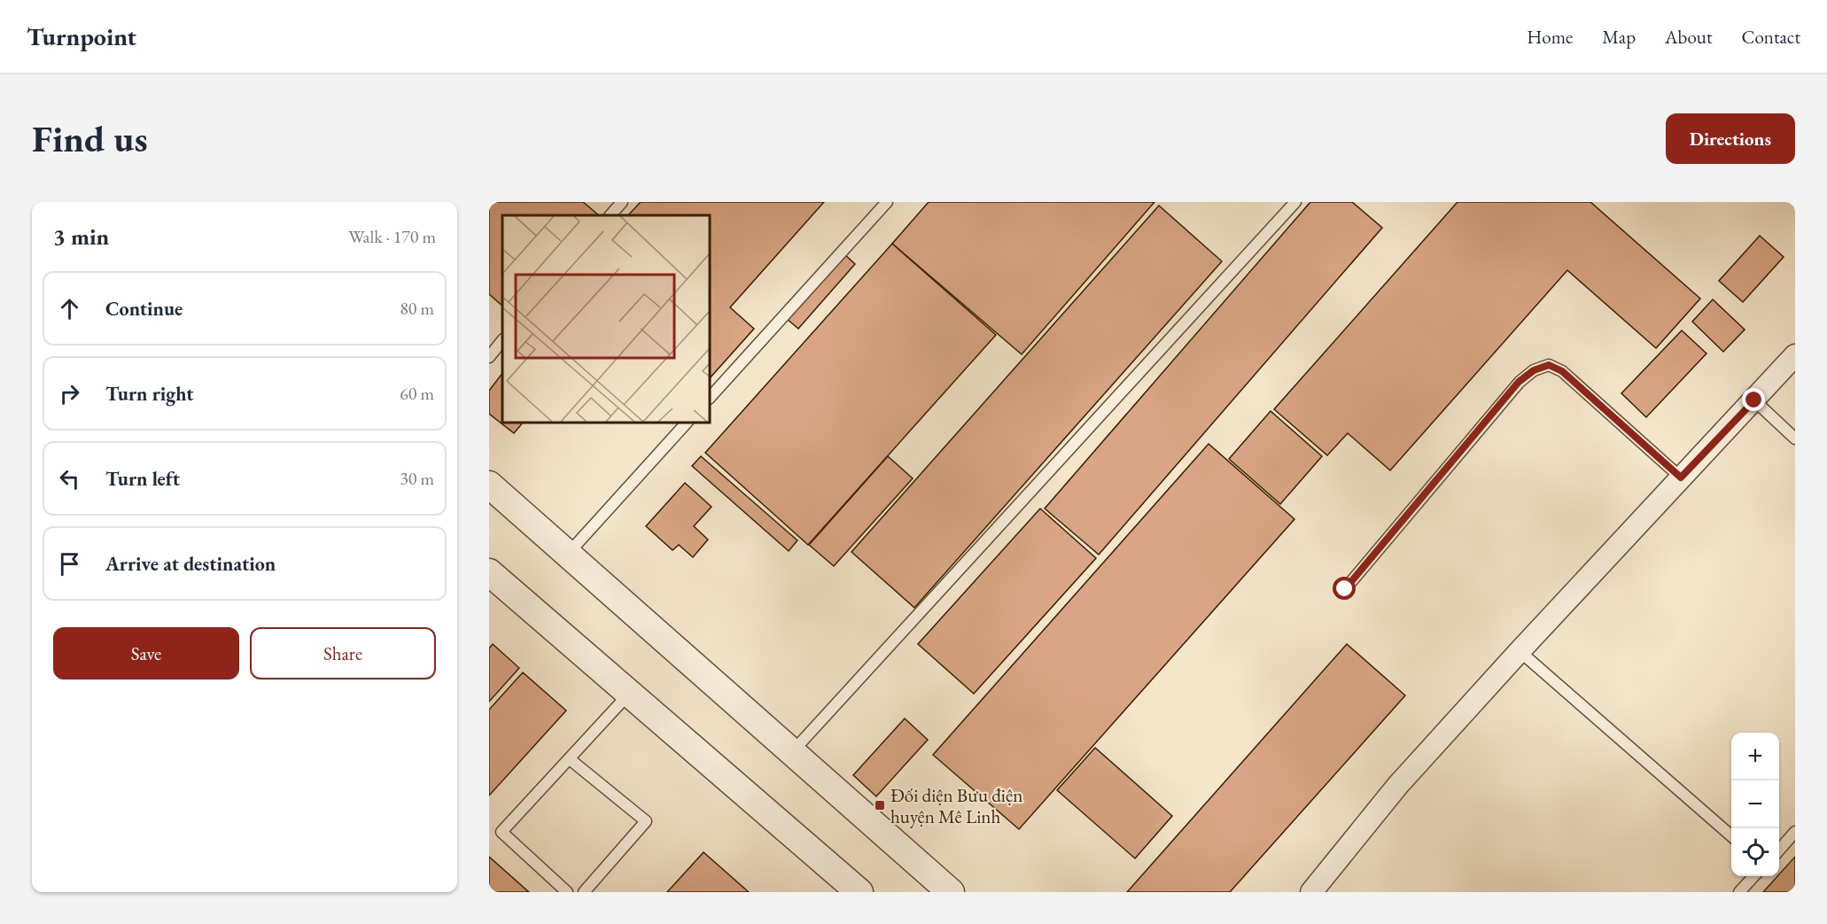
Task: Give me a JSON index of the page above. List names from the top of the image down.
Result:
{
  "places": {
    "transit": ["Đối diện Bưu điện huyện Mê Linh"]
  },
  "page": {
    "header": "Turnpoint",
    "nav": [
      "Home",
      "Map",
      "About",
      "Contact"
    ],
    "buttons": [
      "Directions",
      ["Save", "Share"]
    ],
    "title": "Find us",
    "heading": ["3 min", "Walk · 170 m"],
    "list": [
      ["Continue", "80 m"],
      ["Turn right", "60 m"],
      ["Turn left", "30 m"],
      "Arrive at destination"
    ],
    "map_buttons": ["+", "−"]
  }
}
